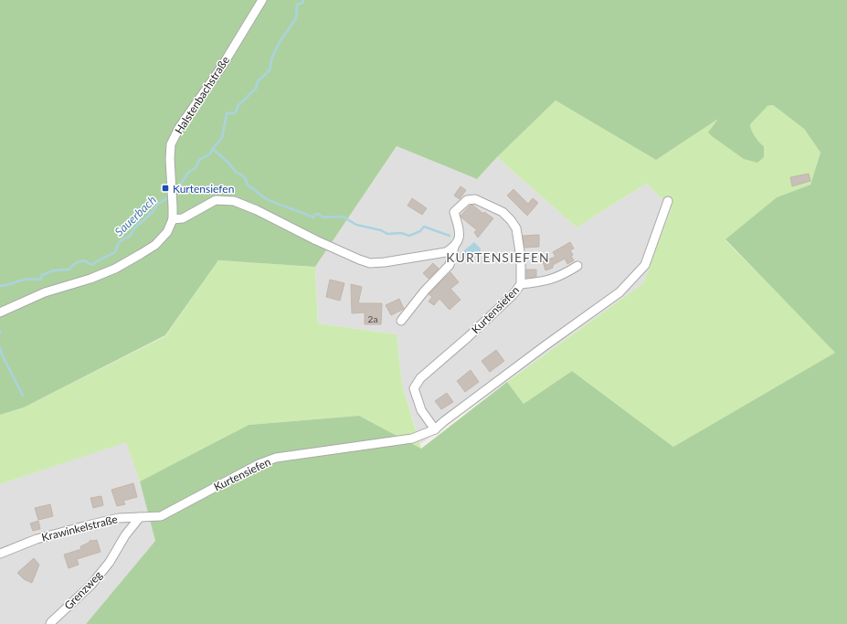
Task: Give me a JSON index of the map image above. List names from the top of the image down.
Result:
{
  "streets": {
    "street": [
      "Halstenbachstraße",
      "Kurtensiefen",
      "Krawinkelstraße",
      "Grenzweg"
    ]
  },
  "crossings": [
    ["Kurtensiefen", "Krawinkelstraße"],
    ["Krawinkelstraße", "Grenzweg"]
  ],
  "districts": ["KURTENSIEFEN"],
  "water": ["Sauerbach"],
  "places": {
    "transit": ["Kurtensiefen"]
  },
  "house_numbers": ["2a"]
}
